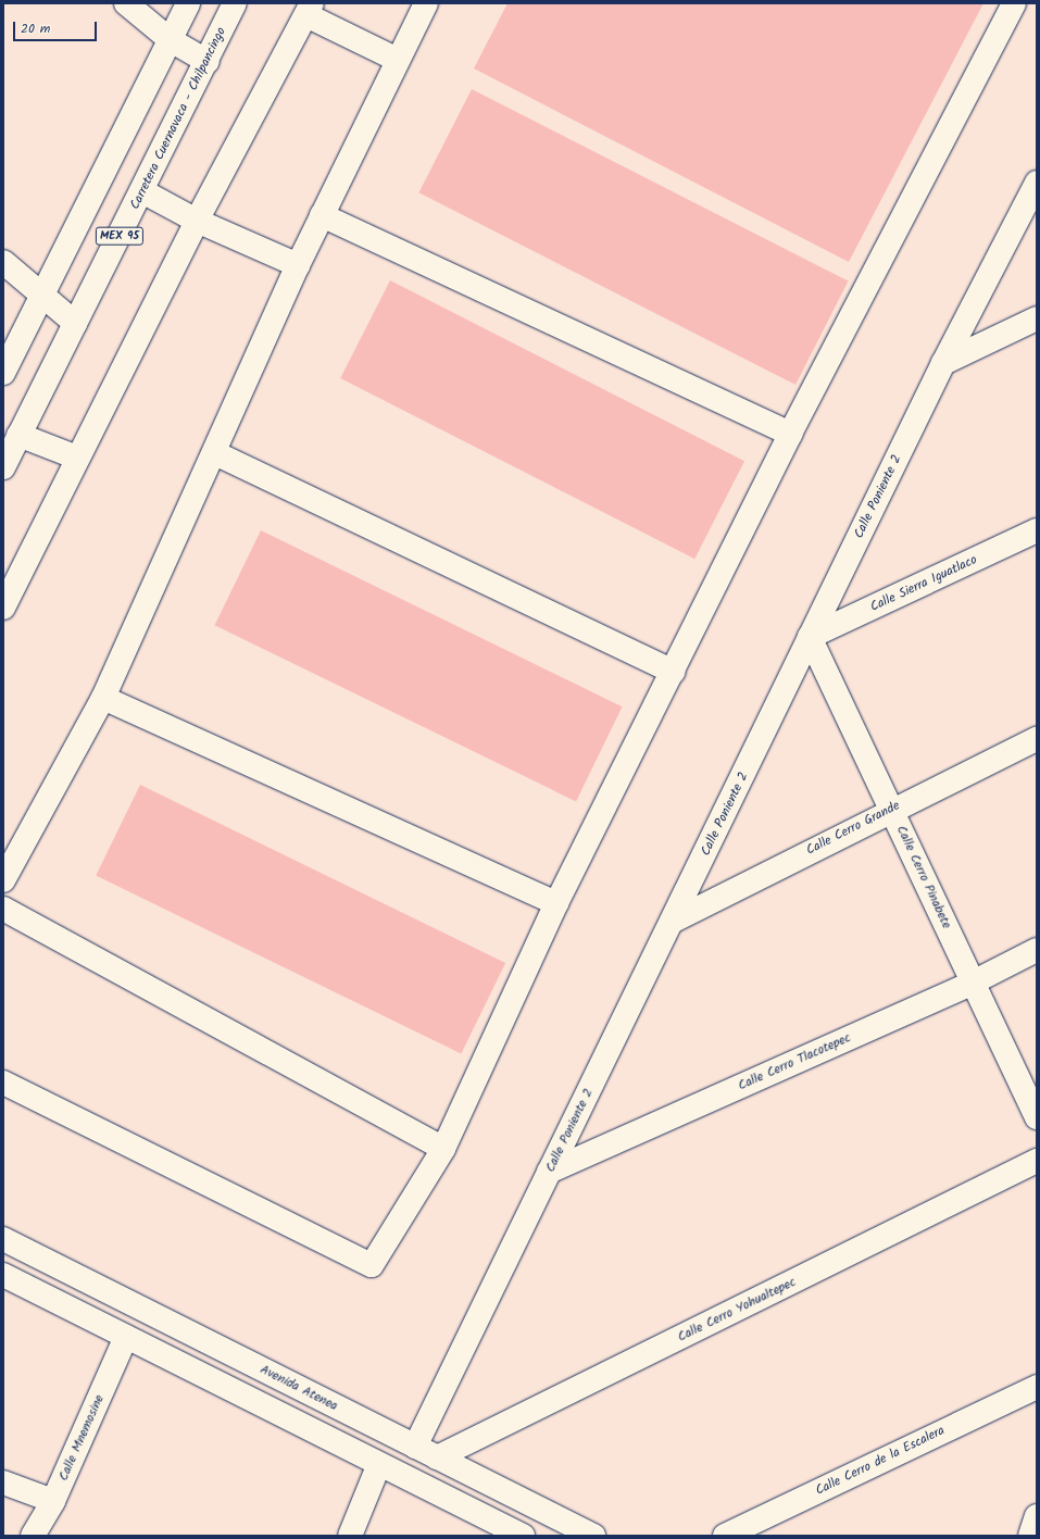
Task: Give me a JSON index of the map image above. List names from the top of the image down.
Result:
{
  "streets": {
    "street": [
      "Carretera Cuernavaca - Chilpancingo",
      "MEX 95",
      "Calle Poniente 2",
      "Calle Sierra Iguatlaco",
      "Calle Cerro Grande",
      "Calle Cerro Pinabete",
      "Calle Cerro Tlacotepec",
      "Calle Cerro Yohualtepec",
      "Avenida Atenea",
      "Calle Mnemosine",
      "Calle Cerro de la Escalera"
    ]
  },
  "crossings": [
    ["Calle Poniente 2", "Calle Sierra Iguatlaco"],
    ["Calle Poniente 2", "Calle Cerro Grande"],
    ["Calle Poniente 2", "Calle Cerro Pinabete"],
    ["Calle Poniente 2", "Calle Cerro Tlacotepec"],
    ["Calle Poniente 2", "Avenida Atenea"],
    ["Calle Sierra Iguatlaco", "Calle Cerro Pinabete"],
    ["Calle Cerro Grande", "Calle Cerro Pinabete"],
    ["Calle Cerro Pinabete", "Calle Cerro Tlacotepec"],
    ["Calle Cerro Yohualtepec", "Avenida Atenea"]
  ],
  "scale_bar": "20 m"
}
